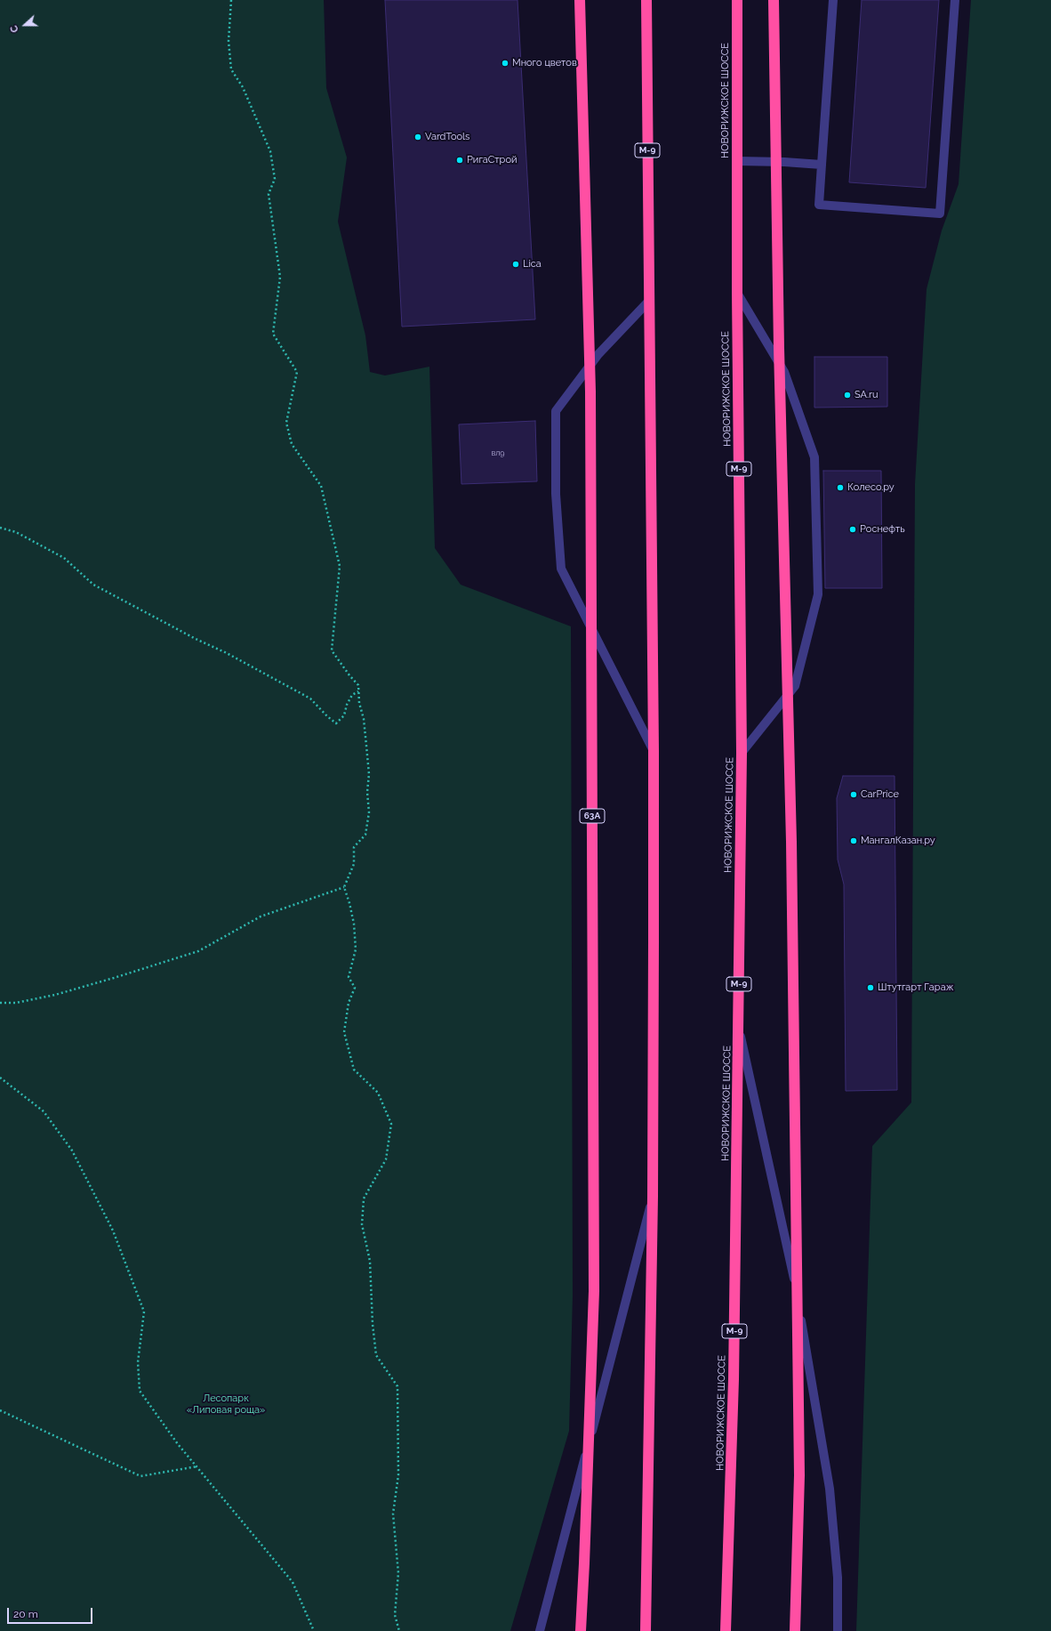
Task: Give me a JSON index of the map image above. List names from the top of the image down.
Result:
{
  "streets": {
    "highway": ["НОВОРИЖСКОЕ ШОССЕ", "М-9", "63A"]
  },
  "parks": ["Лесопарк «Липовая роща»"],
  "places": [
    "Много цветов",
    "VardTools",
    "РигаСтрой",
    "Lica",
    "SA.ru",
    "Колесо.ру",
    "Роснефть",
    "CarPrice",
    "МангалКазан.ру",
    "Штутгарт Гараж"
  ],
  "house_numbers": ["вл9"],
  "scale_bar": "20 m",
  "north": "left"
}
